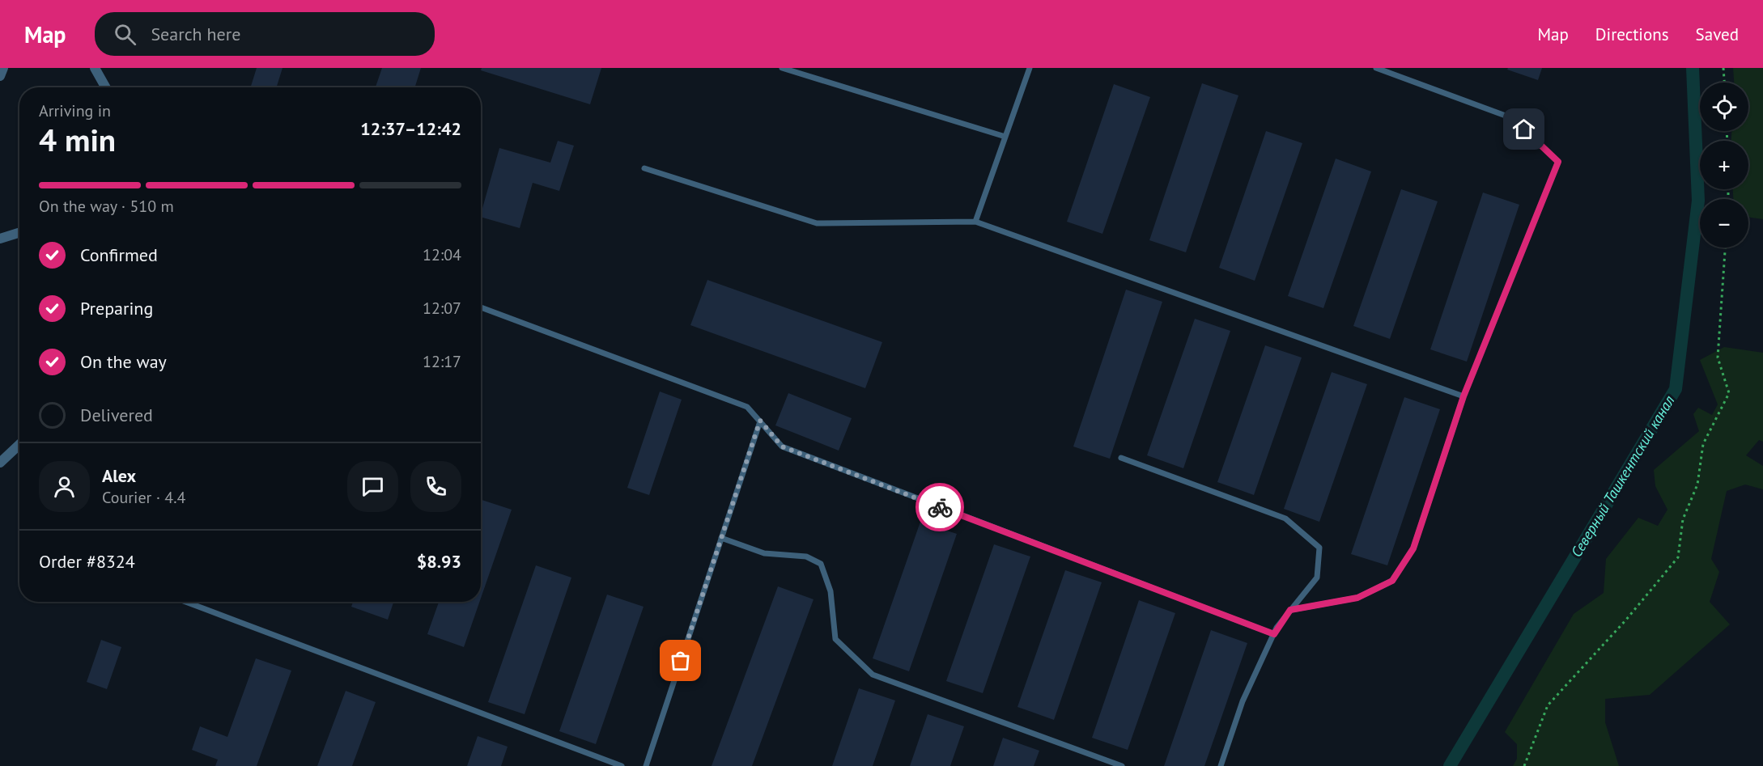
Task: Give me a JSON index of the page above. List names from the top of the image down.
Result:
{
  "water": ["Северный Ташкентский канал"],
  "page": {
    "header": "Map",
    "search": "Search here",
    "nav": ["Map", "Directions", "Saved"],
    "map_buttons": ["+", "−"],
    "heading": ["4 min", "Arriving in", "12:37–12:42"],
    "panel": [
      "Alex",
      "Courier · 4.4",
      "Order #8324",
      "$8.93"
    ],
    "bar": "On the way · 510 m",
    "list": [
      ["Confirmed", "12:04"],
      ["Preparing", "12:07"],
      ["On the way", "12:17"],
      "Delivered"
    ]
  }
}
